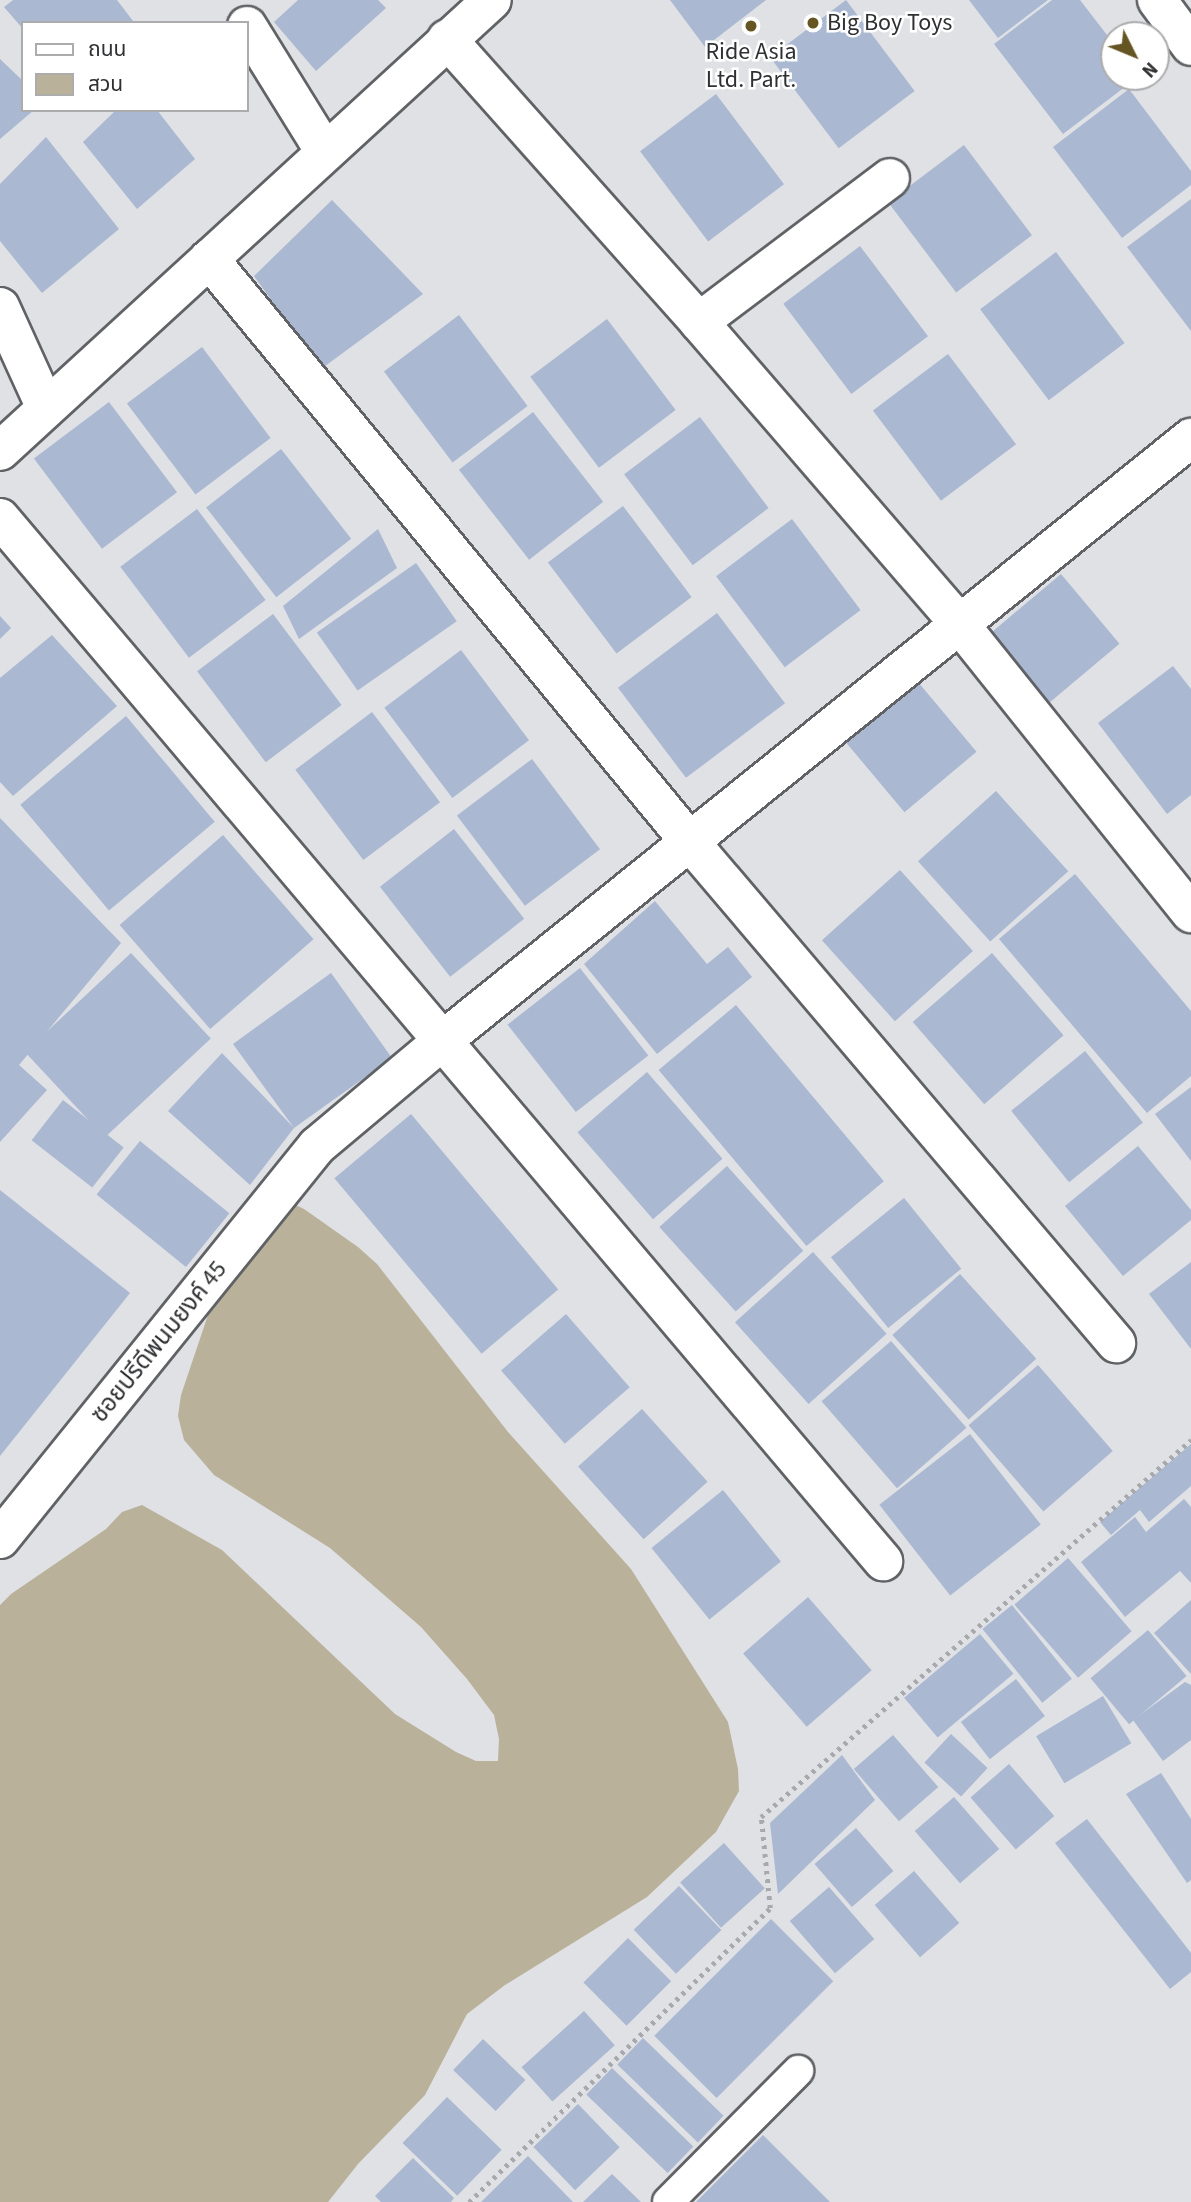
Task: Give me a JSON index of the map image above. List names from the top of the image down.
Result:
{
  "streets": {
    "street": ["ซอยปรีดีพนมยงค์ 45"]
  },
  "places": ["Big Boy Toys", "Ride Asia Ltd. Part."],
  "legend": ["ถนน", "สวน"],
  "north": "bottom right"
}
